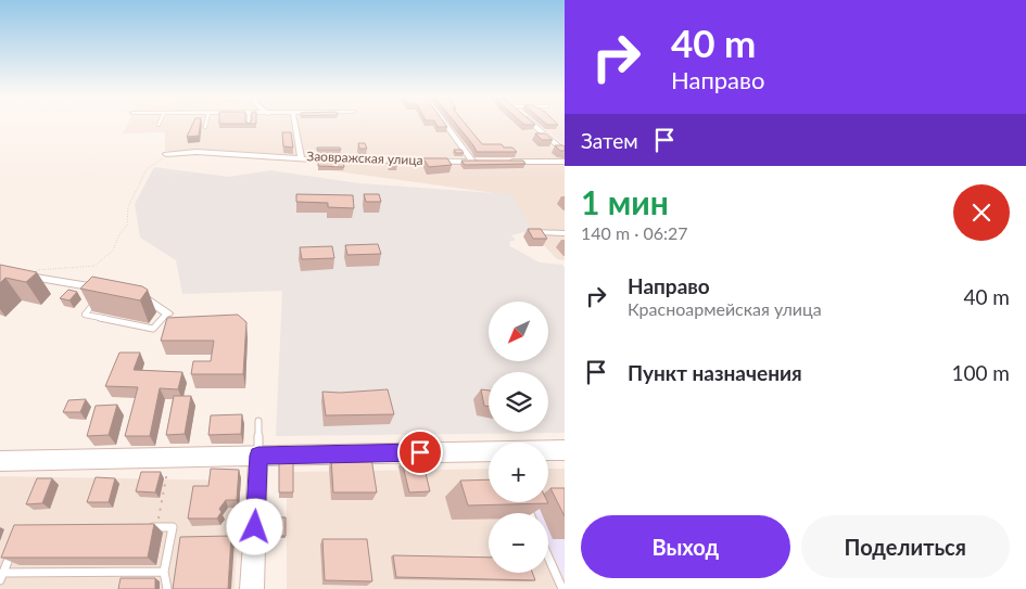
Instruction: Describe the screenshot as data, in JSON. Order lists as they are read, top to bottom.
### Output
{
  "streets": {
    "street": ["Заовражская улица"]
  },
  "north": "bottom left",
  "page": {
    "turn": ["40 m", "Направо"],
    "then": "Затем",
    "heading": ["1 мин", "140 m · 06:27"],
    "list": [
      {
        "name": "Направо",
        "note": "Красноармейская улица",
        "value": "40 m"
      },
      {
        "name": "Пункт назначения",
        "value": "100 m"
      }
    ],
    "map_buttons": ["+", "−"],
    "buttons": ["Выход", "Поделиться"]
  }
}
